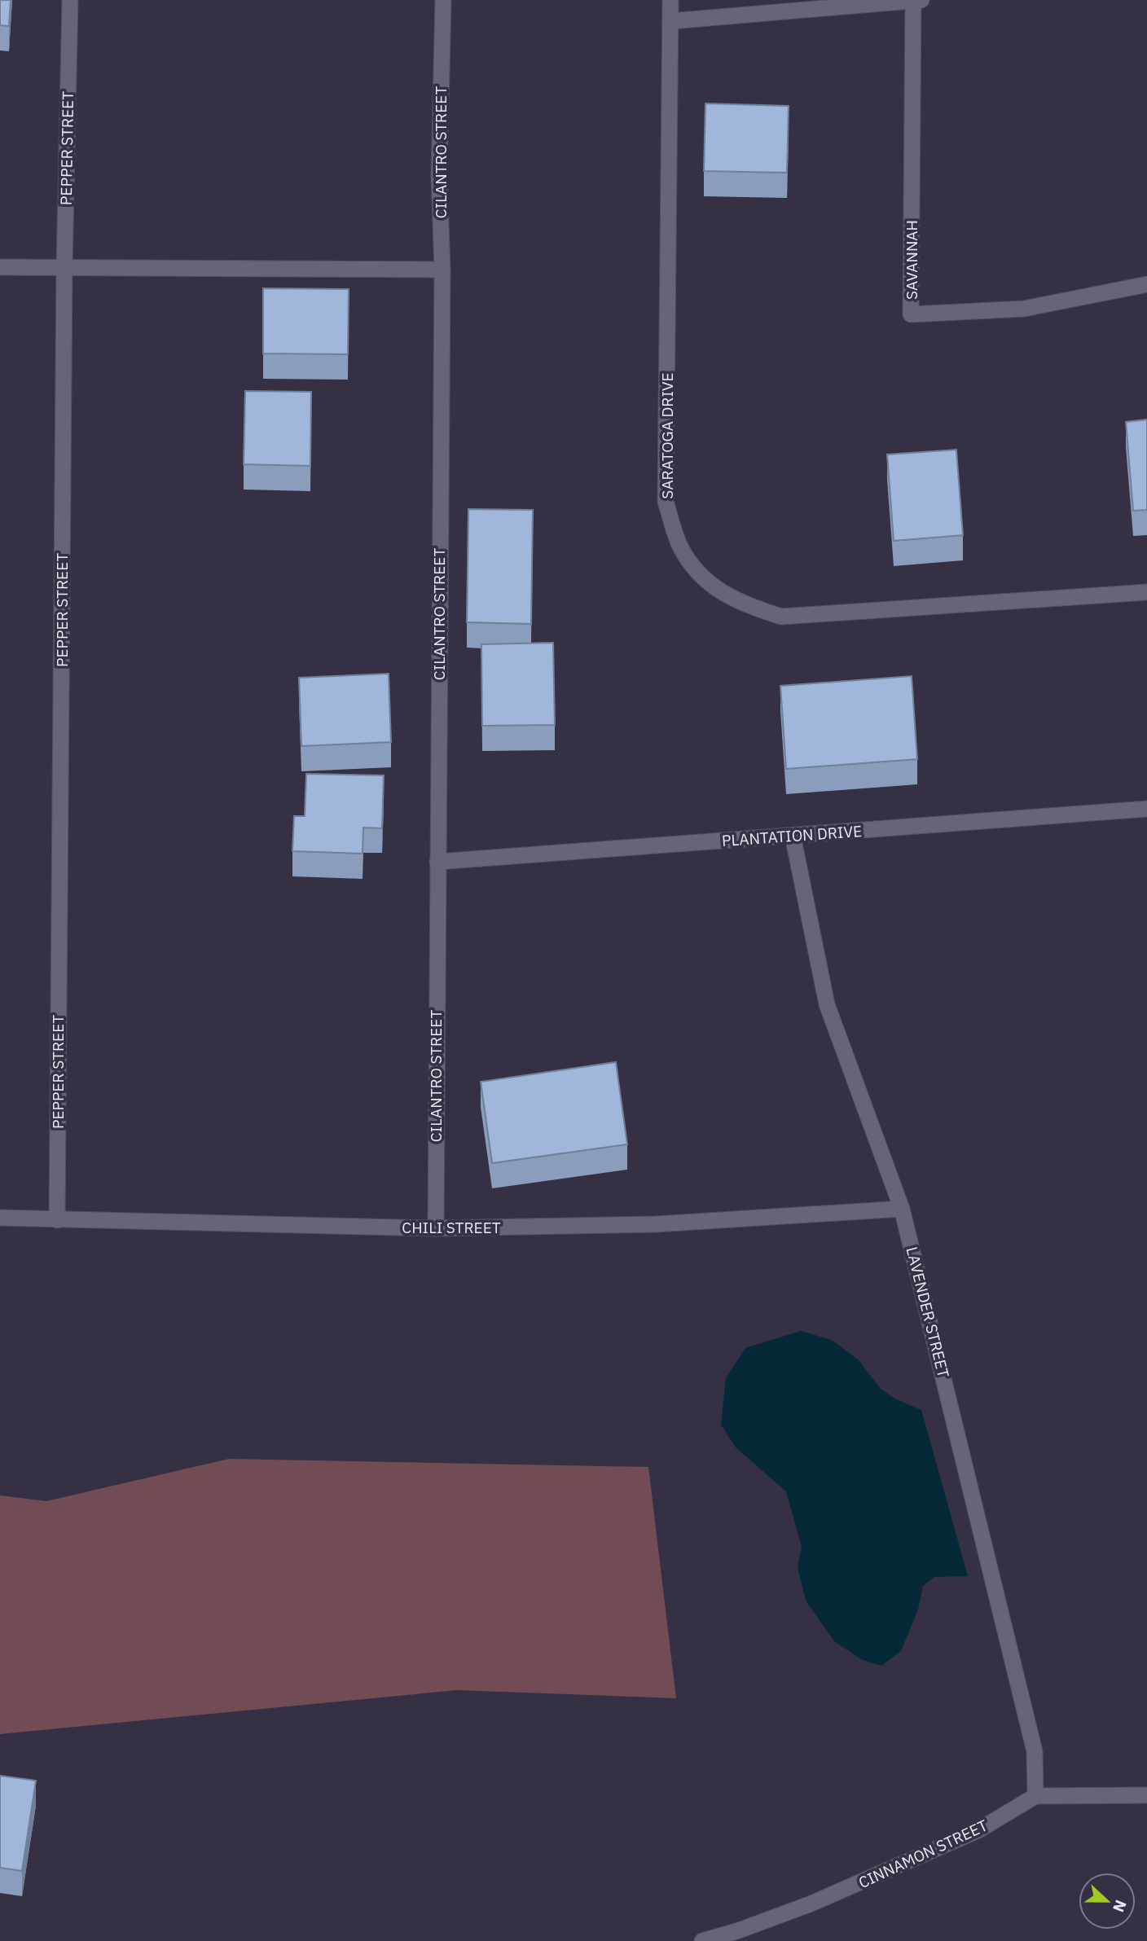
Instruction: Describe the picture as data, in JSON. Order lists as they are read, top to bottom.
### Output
{
  "streets": {
    "street": [
      "PEPPER STREET",
      "CILANTRO STREET",
      "SAVANNAH",
      "SARATOGA DRIVE",
      "PLANTATION DRIVE",
      "CHILI STREET",
      "LAVENDER STREET",
      "CINNAMON STREET"
    ]
  },
  "crossings": [
    ["PEPPER STREET", "CHILI STREET"],
    ["CILANTRO STREET", "PLANTATION DRIVE"],
    ["CILANTRO STREET", "CHILI STREET"],
    ["PLANTATION DRIVE", "LAVENDER STREET"],
    ["CHILI STREET", "LAVENDER STREET"],
    ["LAVENDER STREET", "CINNAMON STREET"]
  ],
  "north": "right"
}
